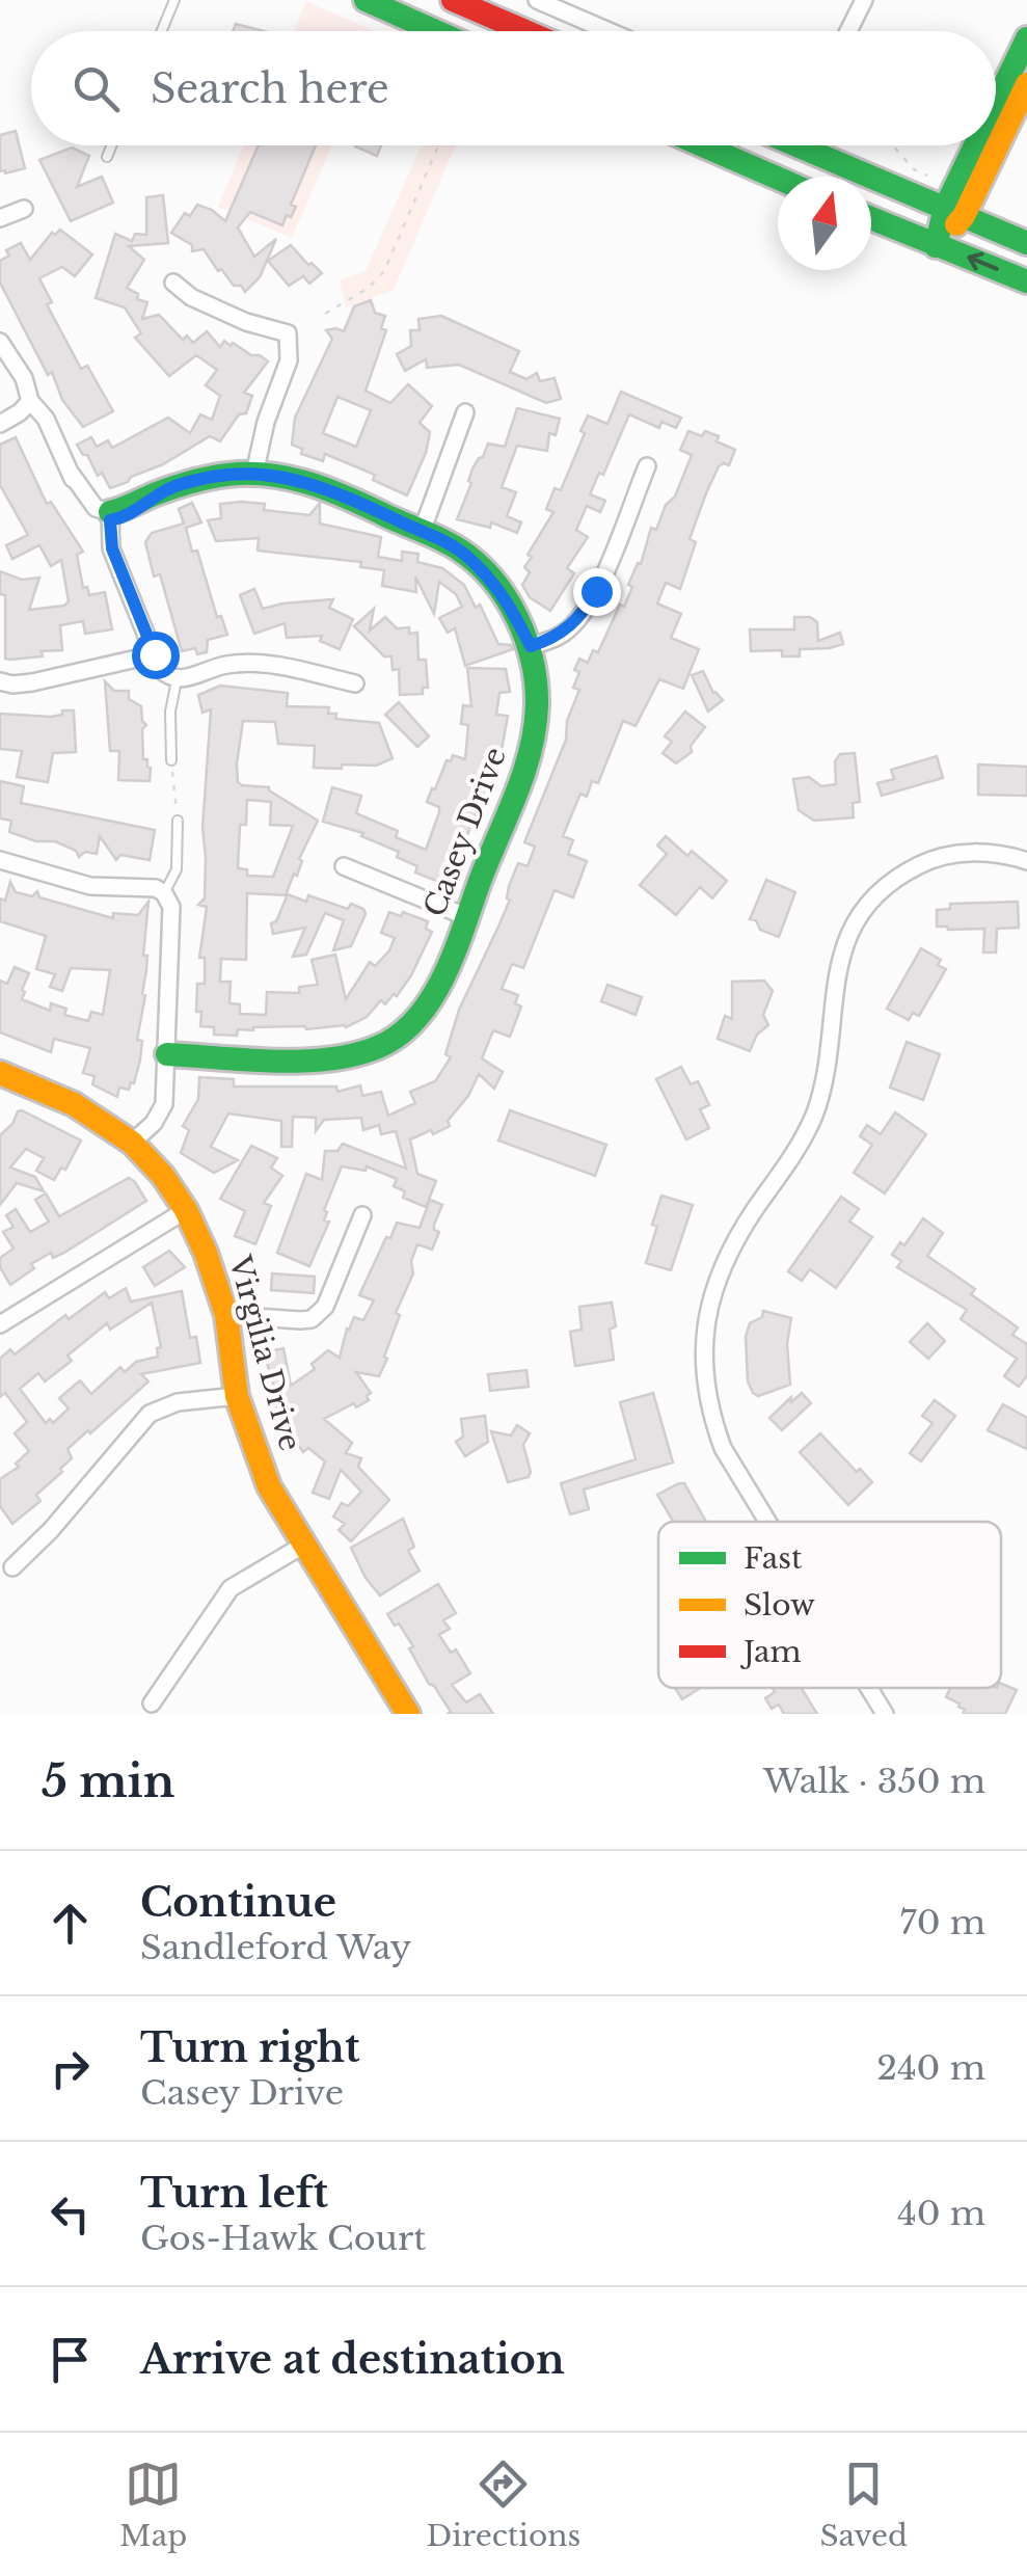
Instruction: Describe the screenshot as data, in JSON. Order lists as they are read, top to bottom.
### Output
{
  "streets": {
    "street": ["Casey Drive", "Virgilia Drive"]
  },
  "legend": ["Fast", "Slow", "Jam"],
  "north": "top",
  "page": {
    "search": "Search here",
    "heading": ["5 min", "Walk · 350 m"],
    "list": [
      ["Continue", "Sandleford Way", "70 m"],
      ["Turn right", "Casey Drive", "240 m"],
      ["Turn left", "Gos-Hawk Court", "40 m"],
      "Arrive at destination"
    ],
    "nav": ["Map", "Directions", "Saved"]
  }
}
